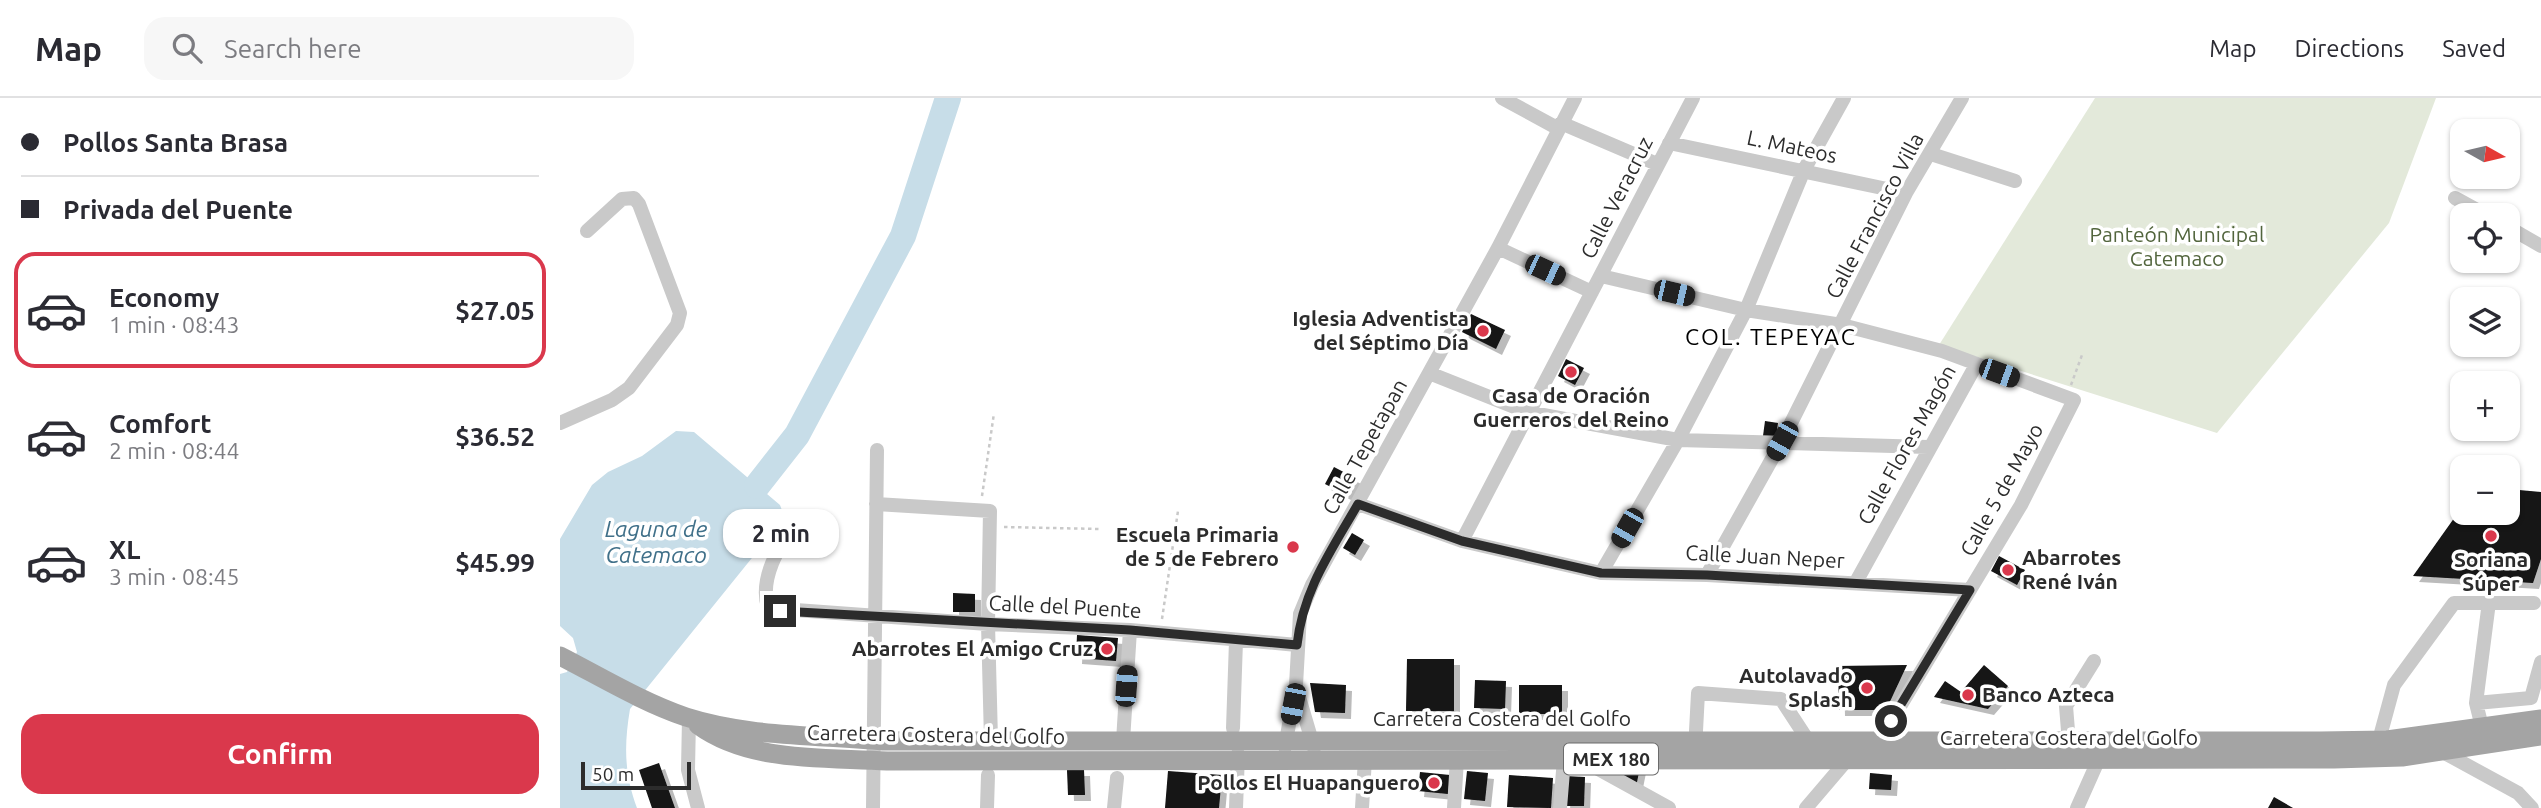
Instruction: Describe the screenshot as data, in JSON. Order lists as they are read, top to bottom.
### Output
{
  "streets": {
    "main road": ["Carretera Costera del Golfo", "MEX 180"],
    "street": [
      "L. Mateos",
      "Calle Veracruz",
      "Calle Francisco Villa",
      "Calle Flores Magón",
      "Calle Tepetapan",
      "Calle 5 de Mayo",
      "Calle Juan Neper",
      "Calle del Puente"
    ]
  },
  "crossings": [
    ["L. Mateos", "Calle Veracruz"],
    ["L. Mateos", "Calle Francisco Villa"],
    ["Calle Veracruz", "Calle Juan Neper"],
    ["Calle Francisco Villa", "Calle Juan Neper"],
    ["Calle Flores Magón", "Calle Juan Neper"],
    ["Calle Tepetapan", "Calle Juan Neper"],
    ["Calle Tepetapan", "Calle del Puente"],
    ["Calle Tepetapan", "Carretera Costera del Golfo"],
    ["Calle 5 de Mayo", "Calle Juan Neper"],
    ["Calle 5 de Mayo", "Carretera Costera del Golfo"]
  ],
  "districts": ["COL. TEPEYAC"],
  "water": ["Laguna de Catemaco"],
  "parks": ["Panteón Municipal Catemaco"],
  "places": [
    "Iglesia Adventista del Séptimo Día",
    "Casa de Oración Guerreros del Reino",
    "Soriana Súper",
    "Escuela Primaria de 5 de Febrero",
    "Abarrotes René Iván",
    "Abarrotes El Amigo Cruz",
    "Autolavado Splash",
    "Banco Azteca",
    "Pollos El Huapanguero"
  ],
  "scale_bar": "50 m",
  "north": "right",
  "page": {
    "header": "Map",
    "search": "Search here",
    "nav": ["Map", "Directions", "Saved"],
    "banner": ["Pollos Santa Brasa", "Privada del Puente"],
    "map_buttons": ["+", "−"],
    "list": [
      {
        "name": "Economy",
        "note": "1 min · 08:43",
        "value": "$27.05"
      },
      {
        "name": "Comfort",
        "note": "2 min · 08:44",
        "value": "$36.52"
      },
      {
        "name": "XL",
        "note": "3 min · 08:45",
        "value": "$45.99"
      }
    ],
    "bubble": "2 min",
    "buttons": "Confirm",
    "scale": "50 m"
  }
}
